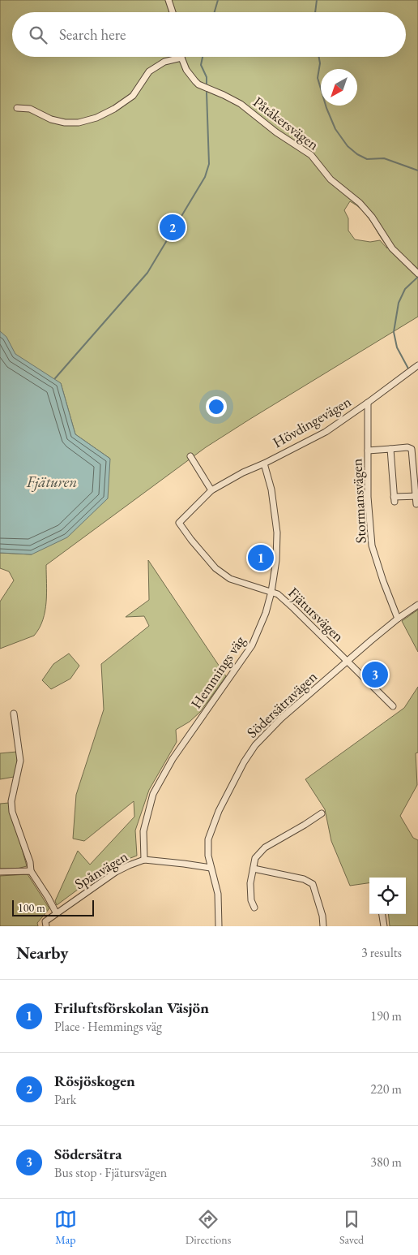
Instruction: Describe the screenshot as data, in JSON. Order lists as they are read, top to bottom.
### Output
{
  "streets": {
    "street": [
      "Påtåkersvägen",
      "Hövdingevägen",
      "Stormansvägen",
      "Fjätursvägen",
      "Hemmings väg",
      "Södersätravägen",
      "Spånvägen"
    ]
  },
  "crossings": [
    ["Hövdingevägen", "Stormansvägen"],
    ["Hövdingevägen", "Fjätursvägen"],
    ["Hövdingevägen", "Hemmings väg"],
    ["Stormansvägen", "Södersätravägen"],
    ["Fjätursvägen", "Hemmings väg"],
    ["Fjätursvägen", "Södersätravägen"],
    ["Hemmings väg", "Spånvägen"],
    ["Södersätravägen", "Spånvägen"]
  ],
  "water": ["Fjäturen"],
  "scale_bar": "100 m",
  "north": "bottom left",
  "page": {
    "search": "Search here",
    "pins": ["2", "1", "3"],
    "scale": "100 m",
    "heading": ["Nearby", "3 results"],
    "list": [
      {
        "mark": "1",
        "name": "Friluftsförskolan Väsjön",
        "note": "Place · Hemmings väg",
        "value": "190 m"
      },
      {
        "mark": "2",
        "name": "Rösjöskogen",
        "note": "Park",
        "value": "220 m"
      },
      {
        "mark": "3",
        "name": "Södersätra",
        "note": "Bus stop · Fjätursvägen",
        "value": "380 m"
      }
    ],
    "nav": ["Map", "Directions", "Saved"]
  }
}
